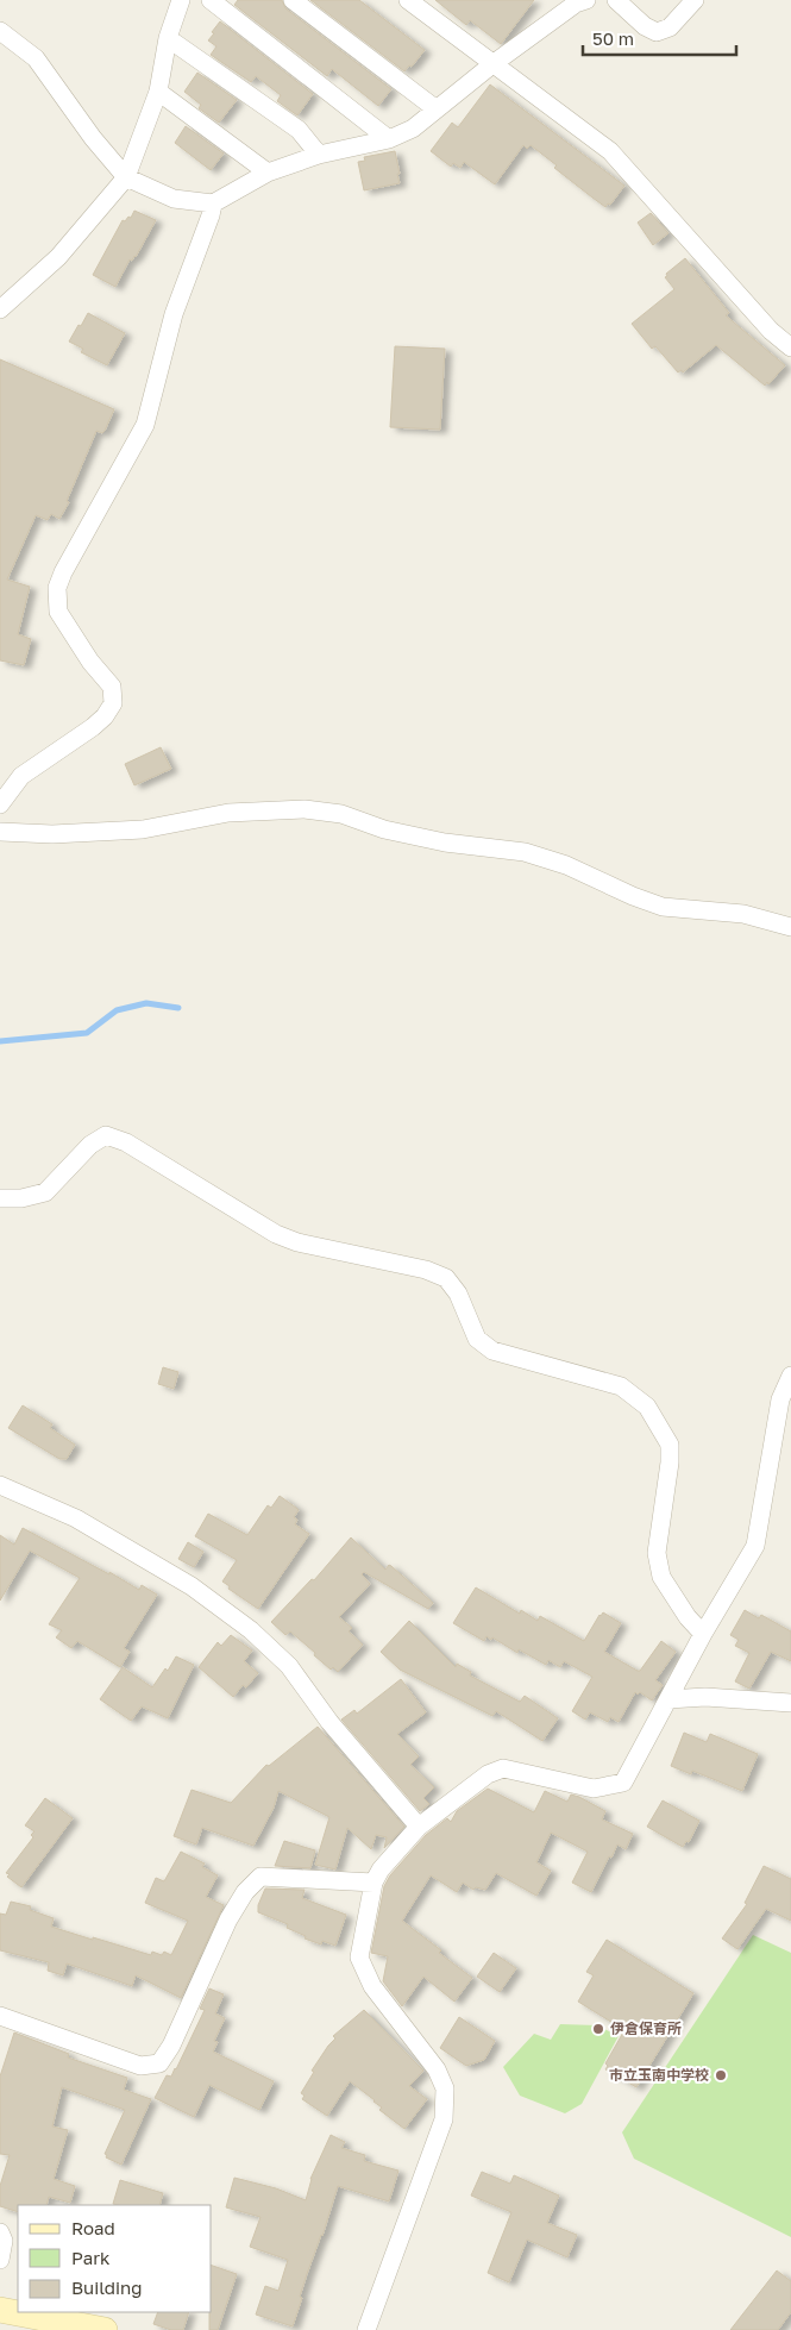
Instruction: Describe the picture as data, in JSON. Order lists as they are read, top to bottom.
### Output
{
  "places": ["伊倉保育所", "市立玉南中学校"],
  "legend": ["Road", "Park", "Building"],
  "scale_bar": "50 m"
}
